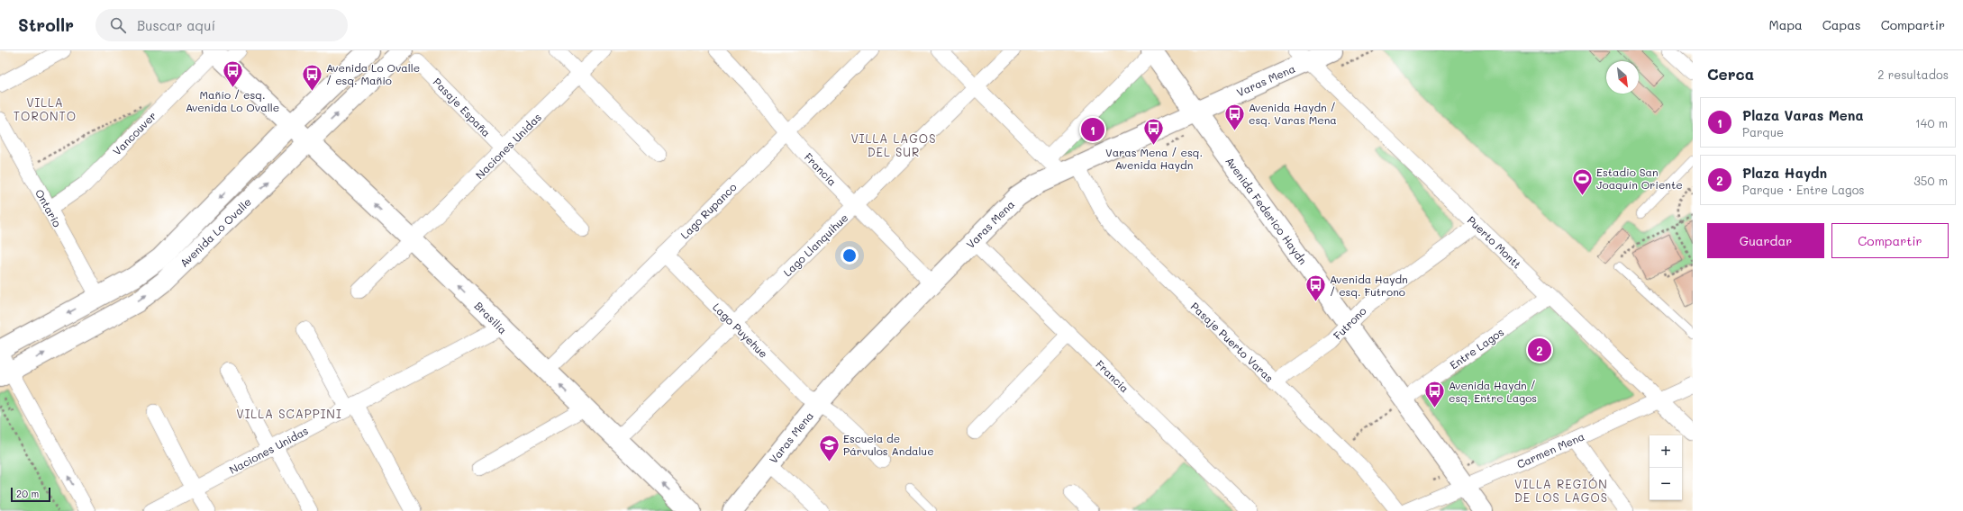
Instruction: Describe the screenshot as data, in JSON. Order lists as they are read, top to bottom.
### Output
{
  "streets": {
    "street": [
      "Varas Mena",
      "Pasaje España",
      "Vancouver",
      "Naciones Unidas",
      "Francia",
      "Ontario",
      "Lago Rupanco",
      "Avenida Federico Haydn",
      "Avenida Lo Ovalle",
      "Puerto Montt",
      "Lago Llanquihue",
      "Brasilia",
      "Futrono",
      "Lago Puyehue",
      "Pasaje Puerto Varas",
      "Entre Lagos",
      "Carmen Mena"
    ]
  },
  "crossings": [
    ["Varas Mena", "Francia"],
    ["Varas Mena", "Avenida Federico Haydn"],
    ["Varas Mena", "Puerto Montt"],
    ["Varas Mena", "Lago Puyehue"],
    ["Varas Mena", "Pasaje Puerto Varas"],
    ["Pasaje España", "Naciones Unidas"],
    ["Vancouver", "Ontario"],
    ["Vancouver", "Brasilia"],
    ["Naciones Unidas", "Brasilia"],
    ["Francia", "Lago Rupanco"],
    ["Francia", "Lago Llanquihue"],
    ["Ontario", "Avenida Lo Ovalle"],
    ["Lago Rupanco", "Brasilia"],
    ["Lago Rupanco", "Lago Puyehue"],
    ["Avenida Federico Haydn", "Futrono"],
    ["Avenida Federico Haydn", "Entre Lagos"],
    ["Avenida Federico Haydn", "Carmen Mena"],
    ["Avenida Lo Ovalle", "Brasilia"],
    ["Puerto Montt", "Futrono"],
    ["Puerto Montt", "Entre Lagos"],
    ["Puerto Montt", "Carmen Mena"],
    ["Lago Llanquihue", "Brasilia"],
    ["Lago Llanquihue", "Lago Puyehue"],
    ["Lago Llanquihue", "Pasaje Puerto Varas"],
    ["Futrono", "Pasaje Puerto Varas"]
  ],
  "districts": [
    "VILLA TORONTO",
    "VILLA LAGOS DEL SUR",
    "VILLA SCAPPINI",
    "VILLA REGIÓN DE LOS LAGOS"
  ],
  "places": {
    "bus stop": [
      "Mañío / esq. Avenida Lo Ovalle",
      "Avenida Lo Ovalle / esq. Mañio",
      "Avenida Haydn / esq. Varas Mena",
      "Varas Mena / esq. Avenida Haydn",
      "Avenida Haydn / esq. Futrono",
      "Avenida Haydn / esq. Entre Lagos"
    ],
    "sports": ["Estadio San Joaquín Oriente"],
    "school or university": ["Escuela de Párvulos Andalue"]
  },
  "scale_bar": "20 m",
  "north": "bottom right",
  "page": {
    "header": "Strollr",
    "search": "Buscar aquí",
    "nav": ["Mapa", "Capas", "Compartir"],
    "heading": ["Cerca", "2 resultados"],
    "list": [
      {
        "mark": "1",
        "name": "Plaza Varas Mena",
        "note": "Parque",
        "value": "140 m"
      },
      {
        "mark": "2",
        "name": "Plaza Haydn",
        "note": "Parque · Entre Lagos",
        "value": "350 m"
      }
    ],
    "pins": ["1", "2"],
    "buttons": ["Guardar", "Compartir"],
    "map_buttons": ["+", "−"],
    "scale": "20 m"
  }
}
